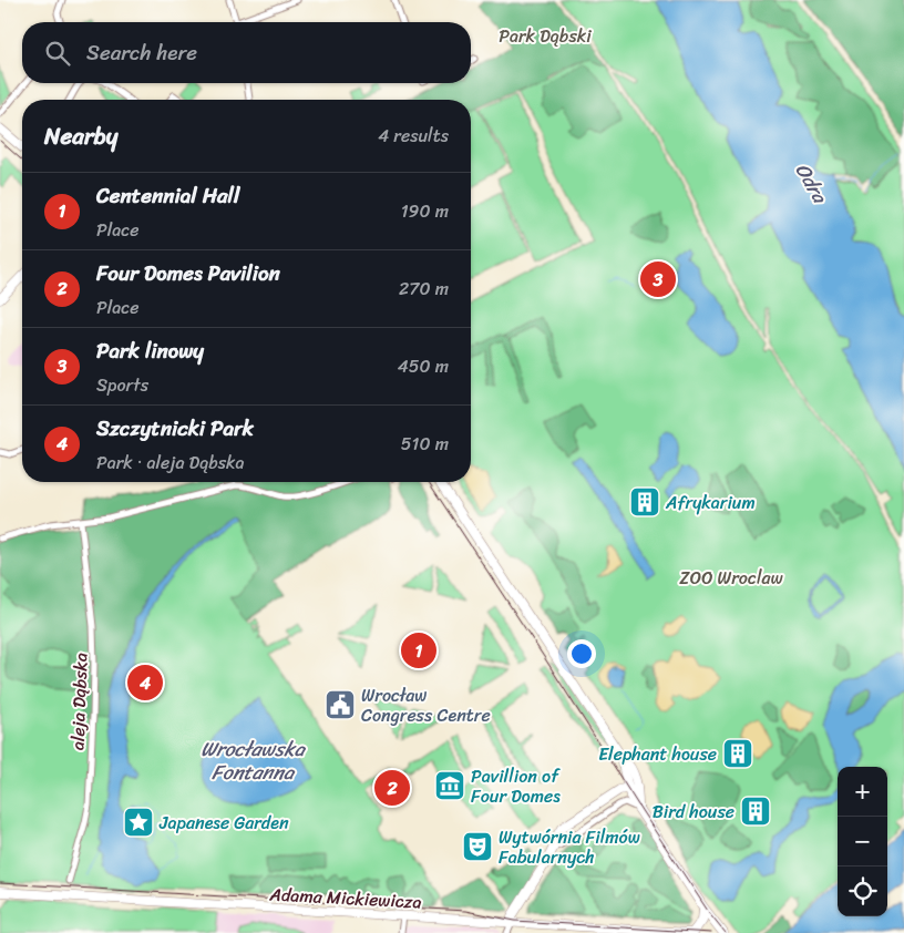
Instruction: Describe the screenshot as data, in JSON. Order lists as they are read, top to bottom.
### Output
{
  "streets": {
    "main road": ["Adama Mickiewicza"],
    "street": ["aleja Dąbska"]
  },
  "water": ["Odra", "Wrocławska Fontanna"],
  "parks": ["Park Dąbski", "ZOO Wroclaw"],
  "places": {
    "building": ["Afrykarium", "Elephant house", "Bird house"],
    "public building": ["Wrocław Congress Centre"],
    "museum": ["Pavillion of Four Domes"],
    "place": ["Japanese Garden"],
    "theatre": ["Wytwórnia Filmów Fabularnych"]
  },
  "page": {
    "search": "Search here",
    "heading": ["Nearby", "4 results"],
    "list": [
      {
        "mark": "1",
        "name": "Centennial Hall",
        "note": "Place",
        "value": "190 m"
      },
      {
        "mark": "2",
        "name": "Four Domes Pavilion",
        "note": "Place",
        "value": "270 m"
      },
      {
        "mark": "3",
        "name": "Park linowy",
        "note": "Sports",
        "value": "450 m"
      },
      {
        "mark": "4",
        "name": "Szczytnicki Park",
        "note": "Park · aleja Dąbska",
        "value": "510 m"
      }
    ],
    "pins": [
      "3",
      "1",
      "4",
      "2"
    ],
    "map_buttons": ["+", "−"]
  }
}
